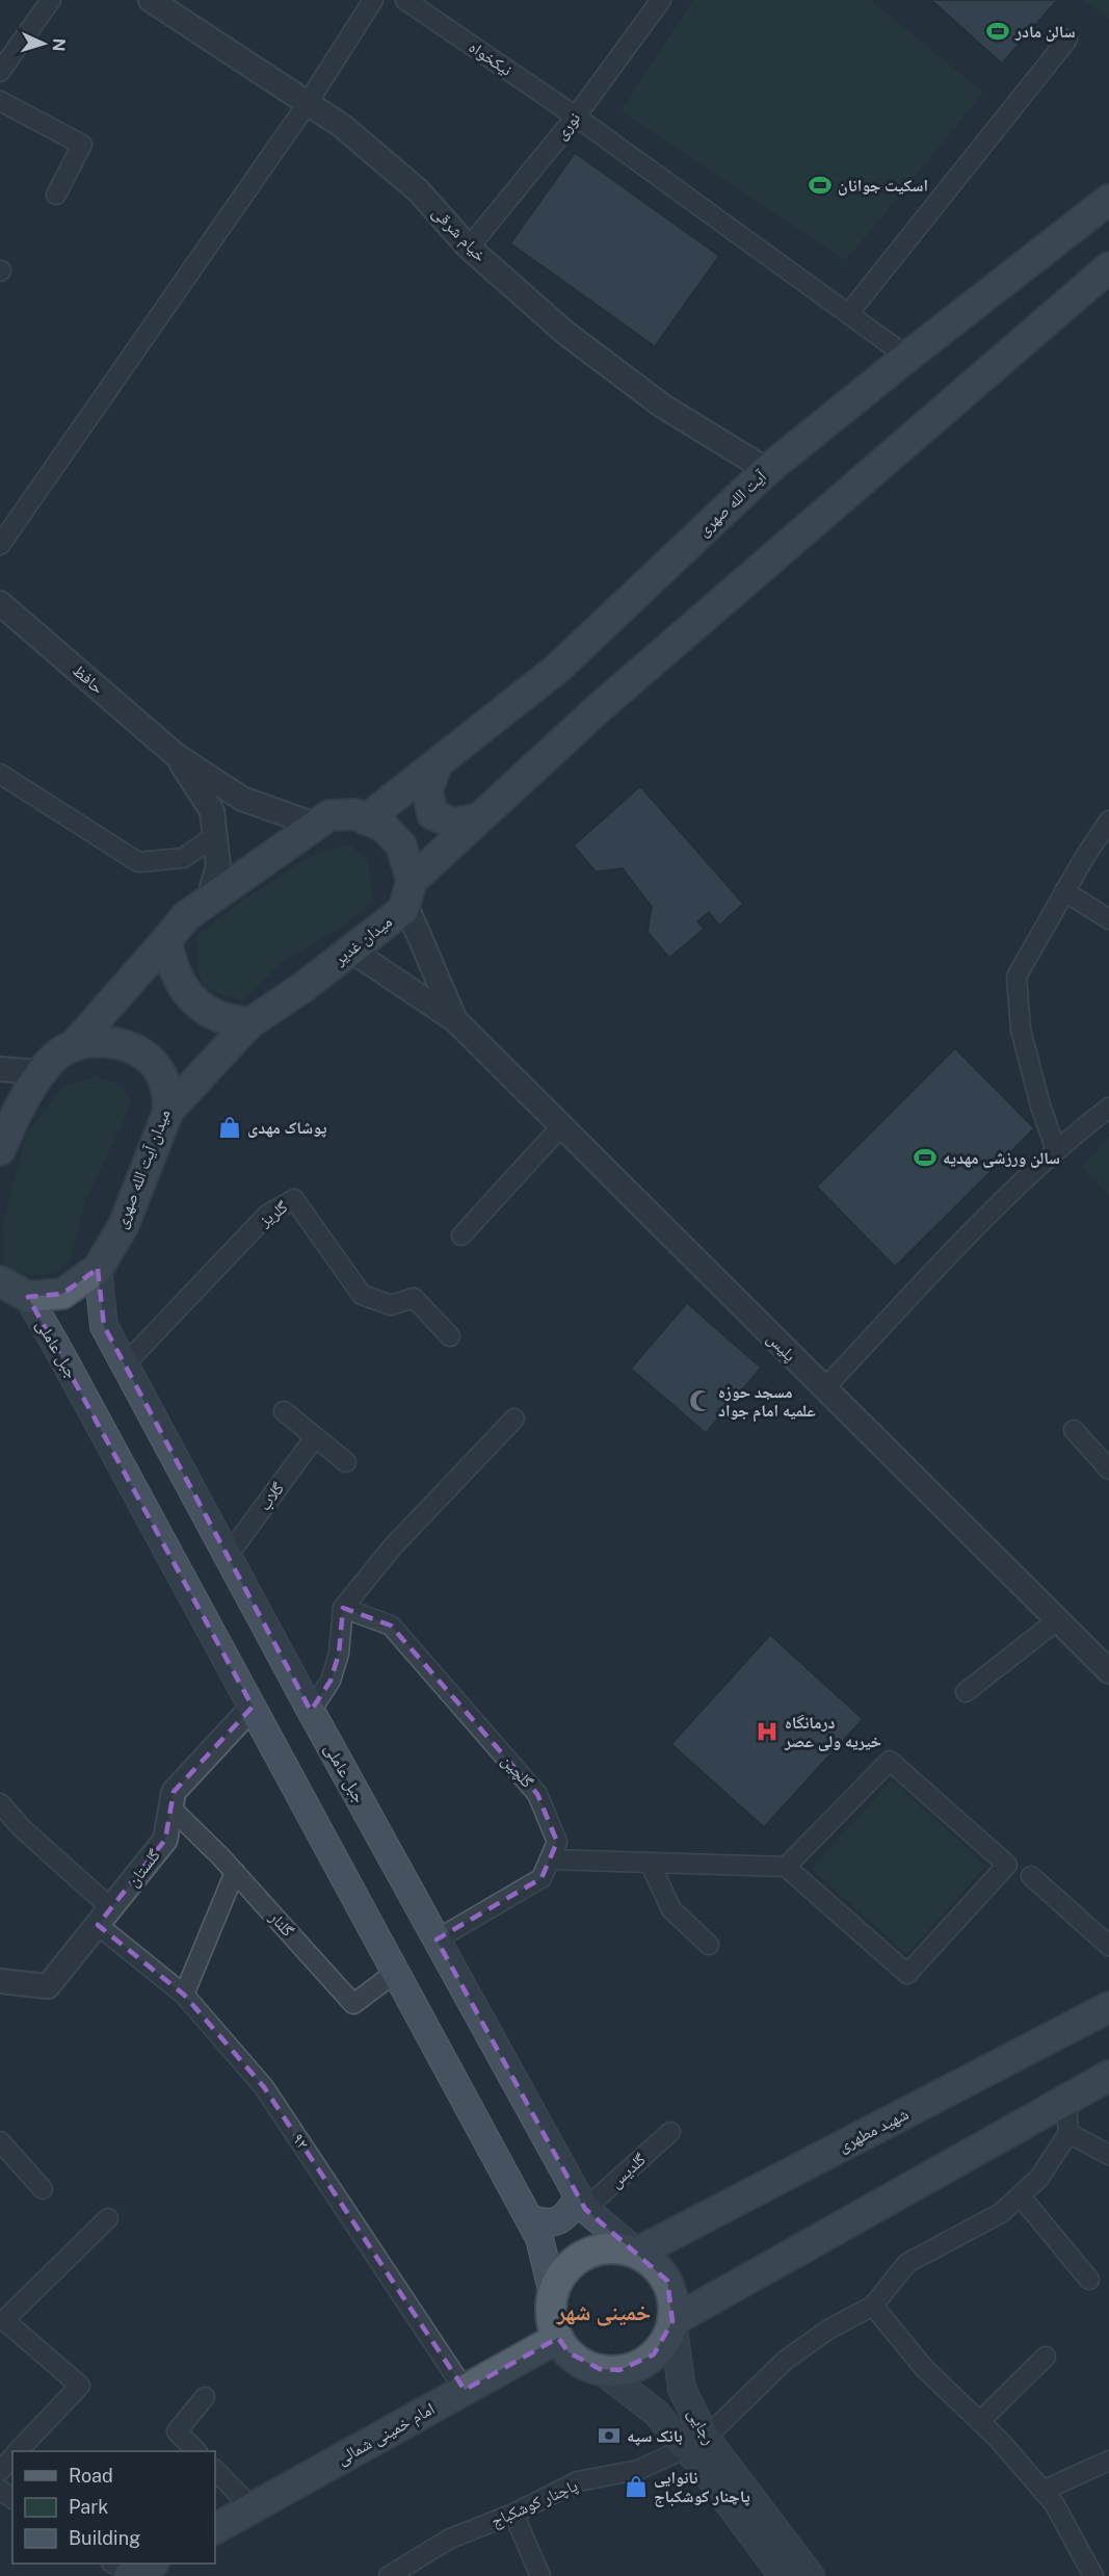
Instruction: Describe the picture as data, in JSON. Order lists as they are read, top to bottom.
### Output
{
  "streets": {
    "main road": [
      "آیت الله صهری",
      "میدان غدیر",
      "میدان آیت الله صهری",
      "جبل عاملی",
      "شهید مطهری",
      "رجایی",
      "امام خمینی شمالی"
    ],
    "street": [
      "نیکخواه",
      "نوری",
      "خیام شرقی",
      "حافظ",
      "گلریز",
      "پلیس",
      "گلاب",
      "گلچین",
      "گلستان",
      "گلنار",
      "۹۲",
      "گلدیس",
      "پاچنار کوشکباج"
    ]
  },
  "crossings": [
    ["نیکخواه", "نوری"],
    ["نیکخواه", "آیت الله صهری"],
    ["نوری", "خیام شرقی"],
    ["خیام شرقی", "آیت الله صهری"],
    ["میدان غدیر", "میدان آیت الله صهری"],
    ["میدان آیت الله صهری", "جبل عاملی"],
    ["گلریز", "جبل عاملی"],
    ["جبل عاملی", "گلاب"],
    ["جبل عاملی", "گلستان"],
    ["جبل عاملی", "گلنار"],
    ["جبل عاملی", "شهید مطهری"],
    ["جبل عاملی", "گلدیس"],
    ["جبل عاملی", "رجایی"],
    ["جبل عاملی", "امام خمینی شمالی"],
    ["گلستان", "گلنار"],
    ["گلستان", "۹۲"],
    ["شهید مطهری", "رجایی"],
    ["شهید مطهری", "امام خمینی شمالی"],
    ["۹۲", "امام خمینی شمالی"],
    ["رجایی", "امام خمینی شمالی"],
    ["رجایی", "پاچنار کوشکباج"]
  ],
  "districts": ["خمینی شهر"],
  "places": {
    "sports": ["سالن مادر", "اسکیت جوانان", "سالن ورزشی مهدیه"],
    "shop": ["پوشاک مهدی", "نانوایی پاچنار کوشکباج"],
    "mosque": ["مسجد حوزه علمیه امام جواد"],
    "hospital": ["درمانگاه خیریه ولی عصر"],
    "bank": ["بانک سپه"]
  },
  "legend": ["Road", "Park", "Building"],
  "north": "right"
}
